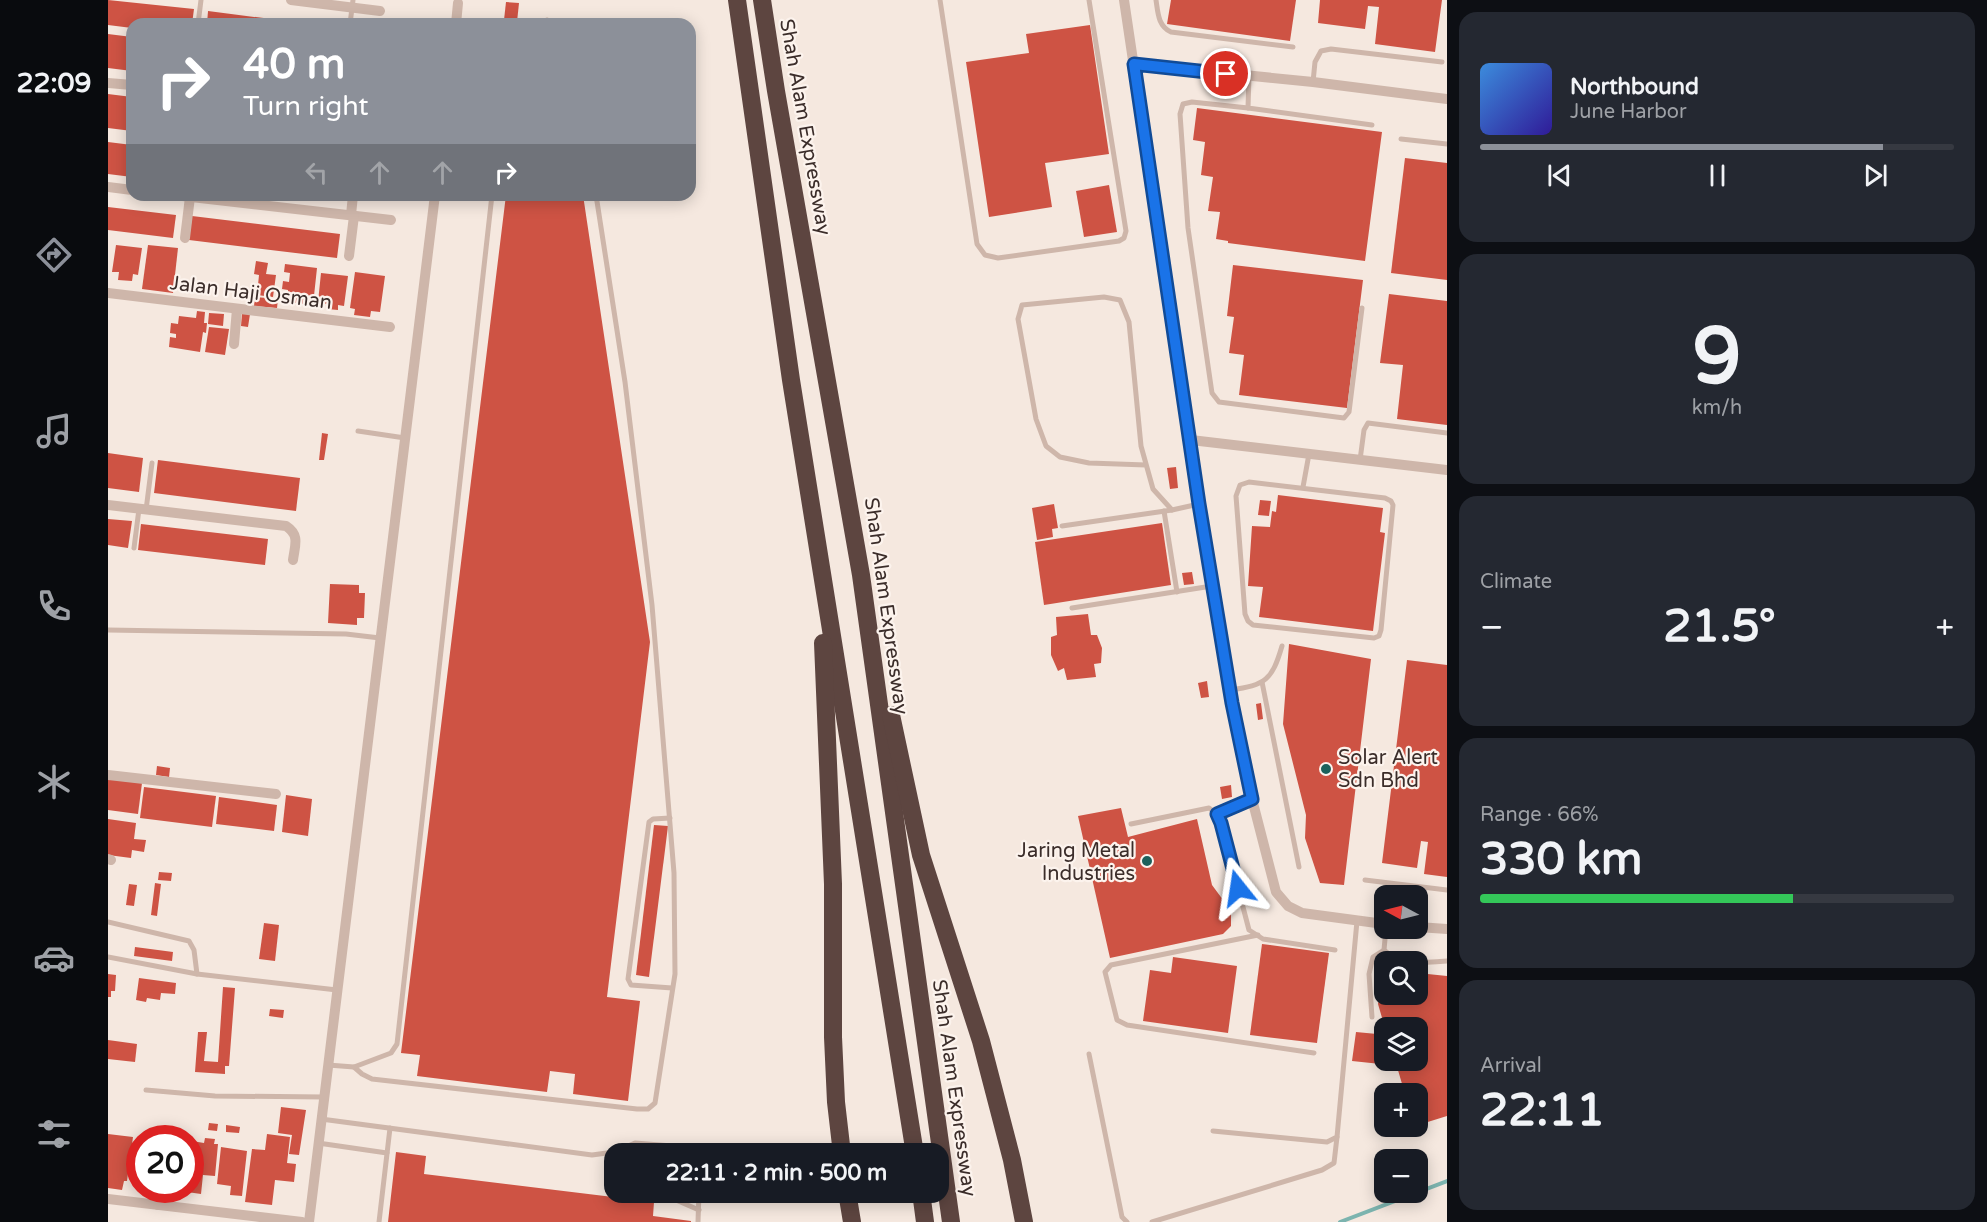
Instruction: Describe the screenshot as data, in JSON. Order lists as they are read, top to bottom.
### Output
{
  "streets": {
    "highway": ["Shah Alam Expressway"],
    "street": ["Jalan Haji Osman"]
  },
  "places": ["Solar Alert Sdn Bhd", "Jaring Metal Industries"],
  "north": "left",
  "page": {
    "tabs": "22:09",
    "turn": ["40 m", "Turn right"],
    "song": ["Northbound", "June Harbor"],
    "tile": [
      ["9", "km/h"],
      "Climate",
      ["Range · 66%", "330 km"],
      ["Arrival", "22:11"]
    ],
    "heat": ["−", "21.5°", "+"],
    "map_buttons": ["+", "−"],
    "limit": "20",
    "trip": "22:11 · 2 min · 500 m"
  }
}
